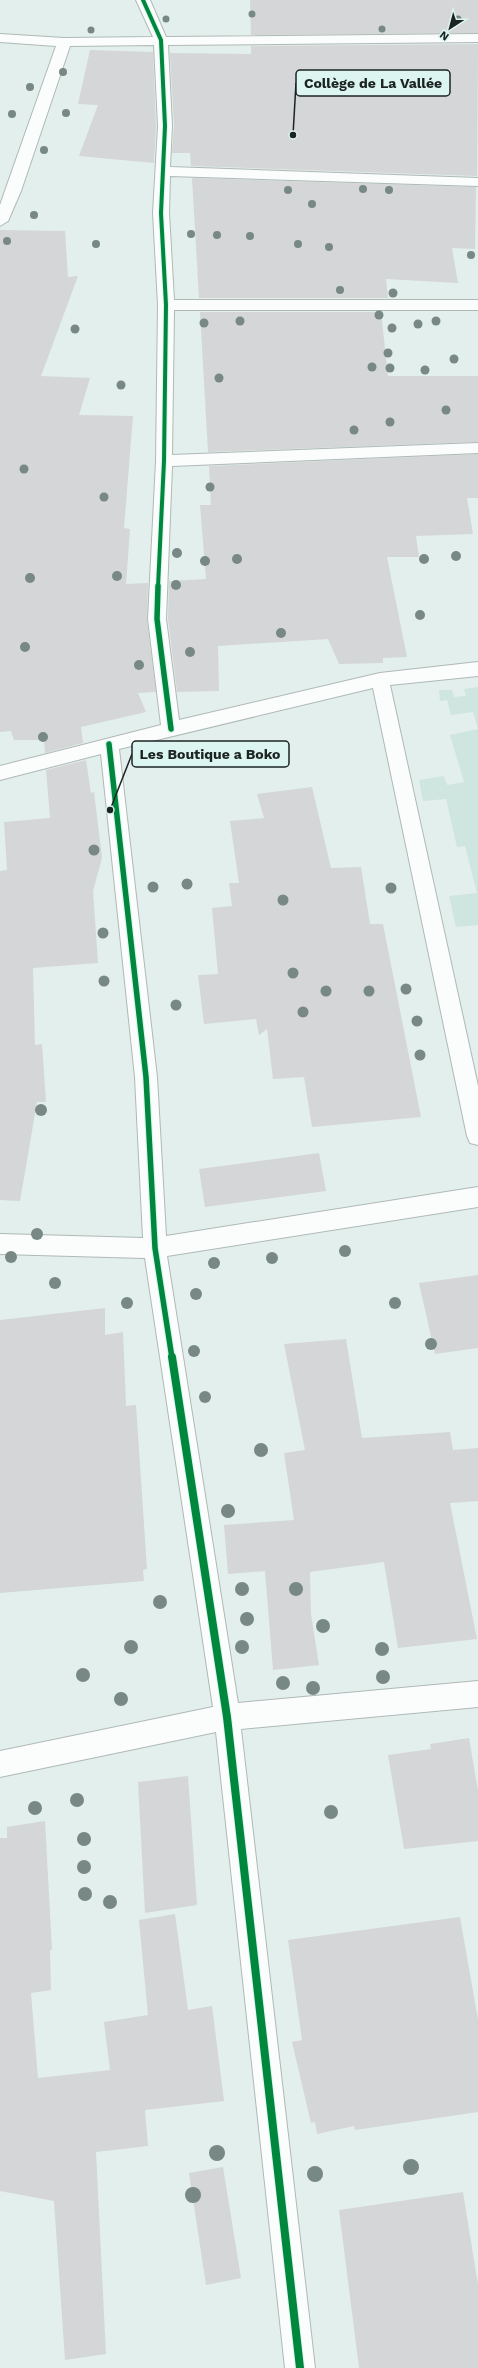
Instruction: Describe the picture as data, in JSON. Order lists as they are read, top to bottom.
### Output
{
  "places": ["Collège de La Vallée", "Les Boutique a Boko"],
  "north": "bottom left"
}
